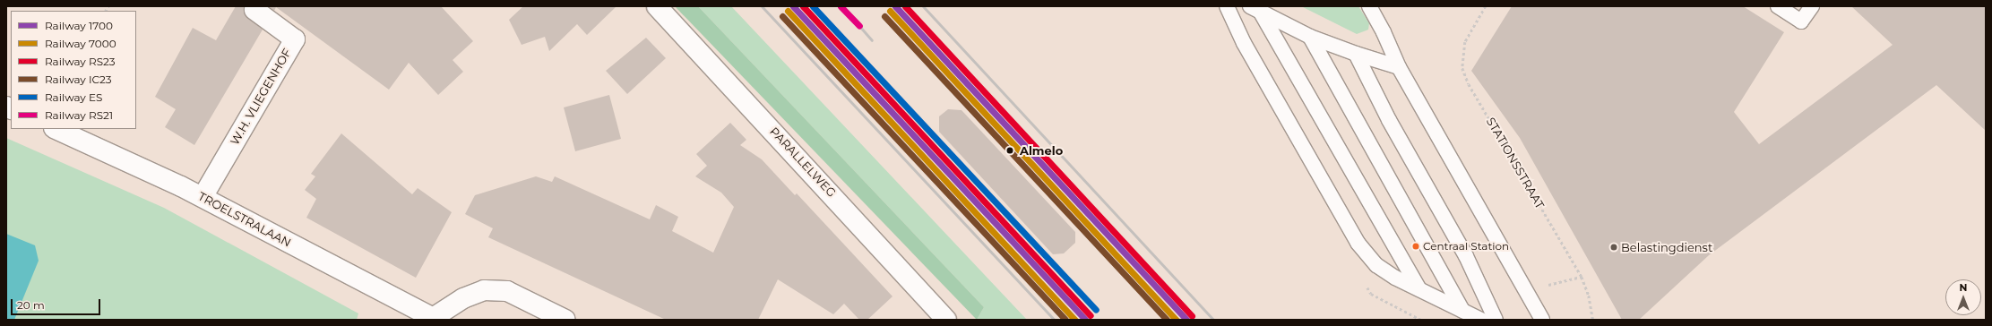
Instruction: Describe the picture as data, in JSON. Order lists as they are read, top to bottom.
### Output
{
  "streets": {
    "street": ["W.H. VLIEGENHOF", "PARALLELWEG", "TROELSTRALAAN"],
    "path": ["STATIONSSTRAAT"]
  },
  "crossings": [
    ["W.H. VLIEGENHOF", "TROELSTRALAAN"]
  ],
  "places": ["Almelo", "Centraal Station", "Belastingdienst"],
  "lines": [
    "rail line 1700",
    "rail line RS23",
    "rail line ES",
    "rail line RS21",
    "rail line 7000",
    "rail line IC23"
  ],
  "legend": [
    "Railway 1700",
    "Railway 7000",
    "Railway RS23",
    "Railway IC23",
    "Railway ES",
    "Railway RS21"
  ],
  "scale_bar": "20 m",
  "north": "top"
}
